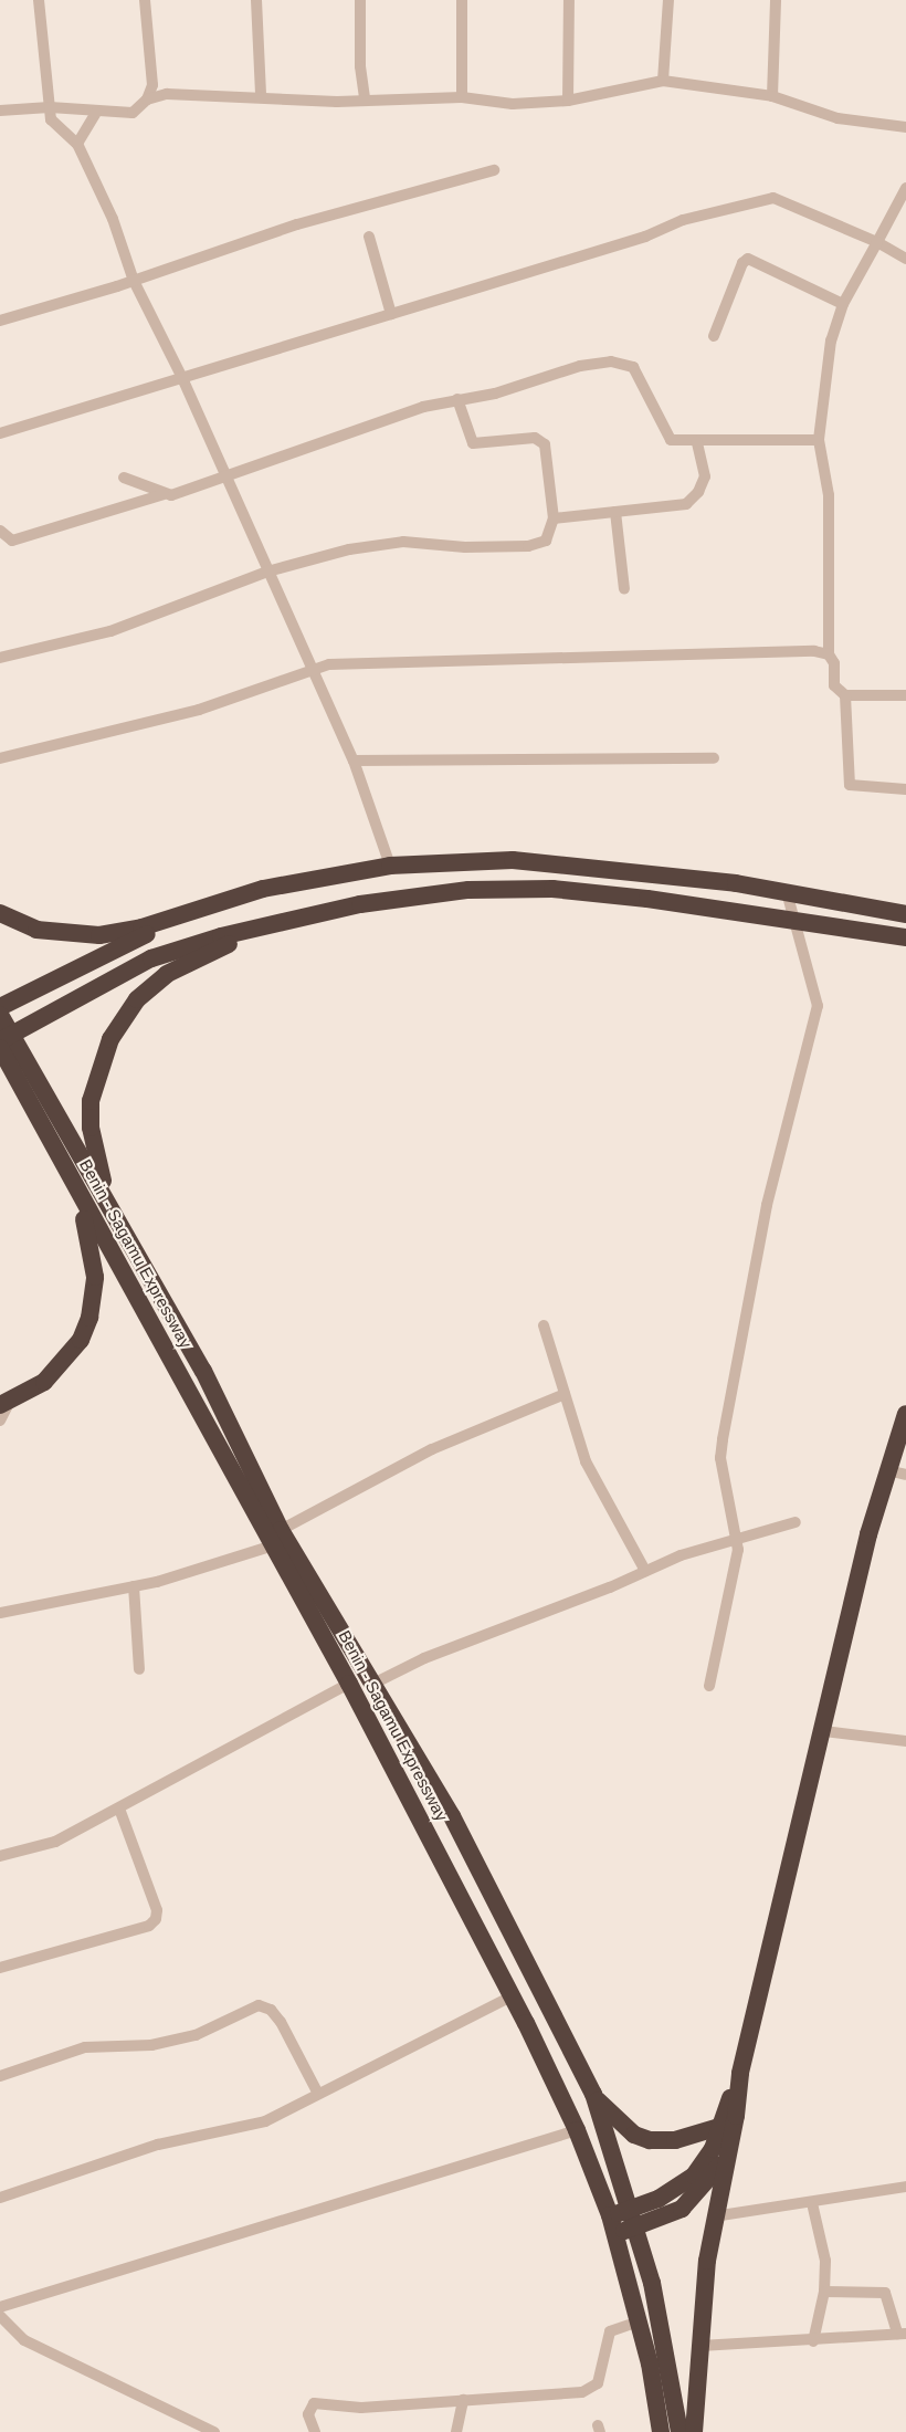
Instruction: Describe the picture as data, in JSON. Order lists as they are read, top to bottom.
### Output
{
  "streets": {
    "highway": ["Benin - Sagamu Expressway"]
  }
}
